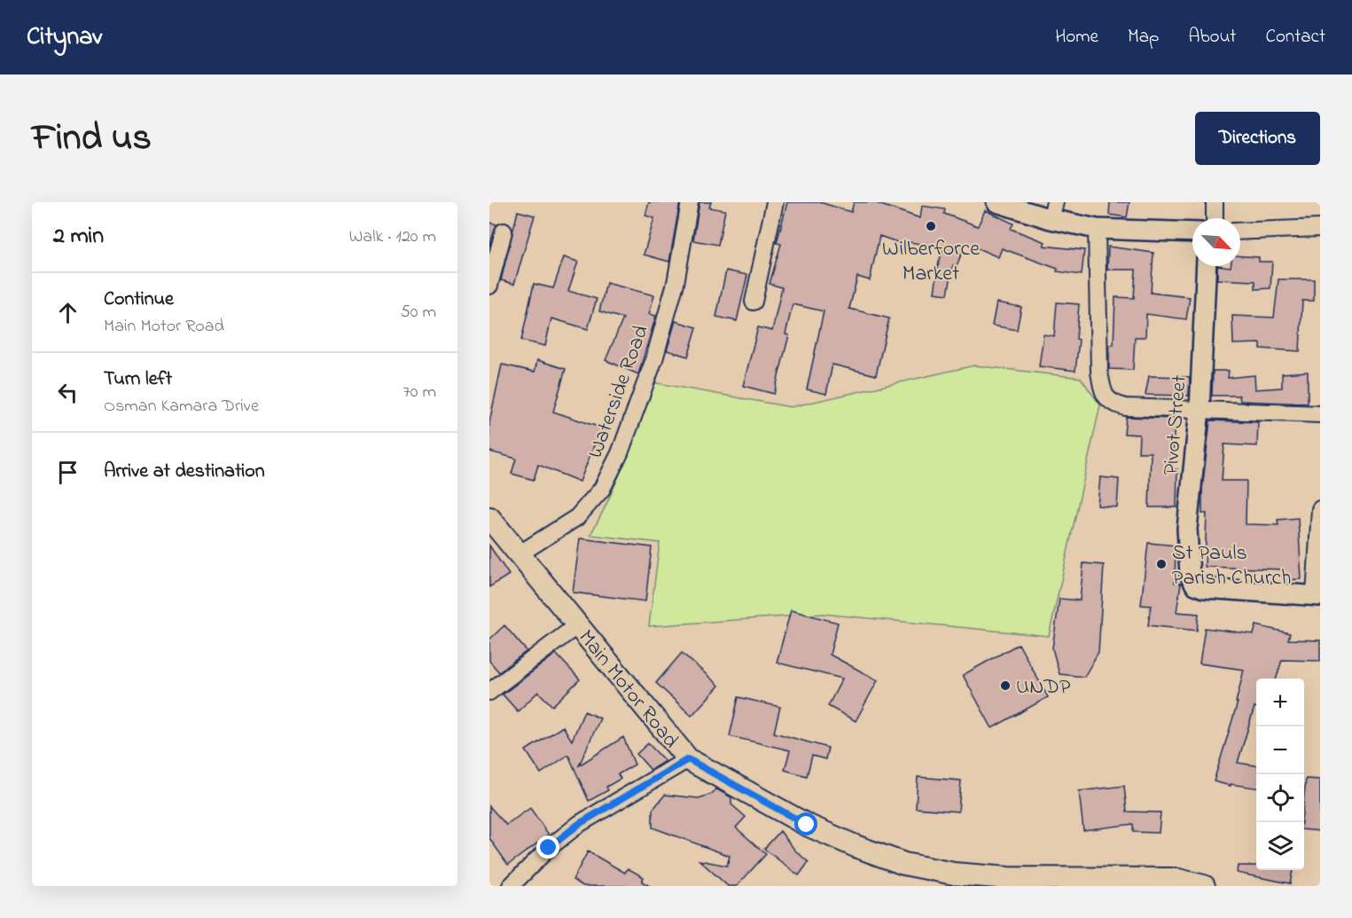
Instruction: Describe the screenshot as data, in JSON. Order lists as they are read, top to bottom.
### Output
{
  "streets": {
    "main road": ["Main Motor Road"],
    "street": ["Waterside Road", "Pivot Street"]
  },
  "crossings": [
    ["Waterside Road", "Main Motor Road"]
  ],
  "places": ["Wilberforce Market", "St Pauls Parish Church", "UNDP"],
  "north": "bottom right",
  "page": {
    "header": "Citynav",
    "nav": [
      "Home",
      "Map",
      "About",
      "Contact"
    ],
    "title": "Find us",
    "buttons": "Directions",
    "heading": ["2 min", "Walk · 120 m"],
    "list": [
      ["Continue", "Main Motor Road", "50 m"],
      ["Turn left", "Osman Kamara Drive", "70 m"],
      "Arrive at destination"
    ],
    "map_buttons": ["+", "−"]
  }
}
